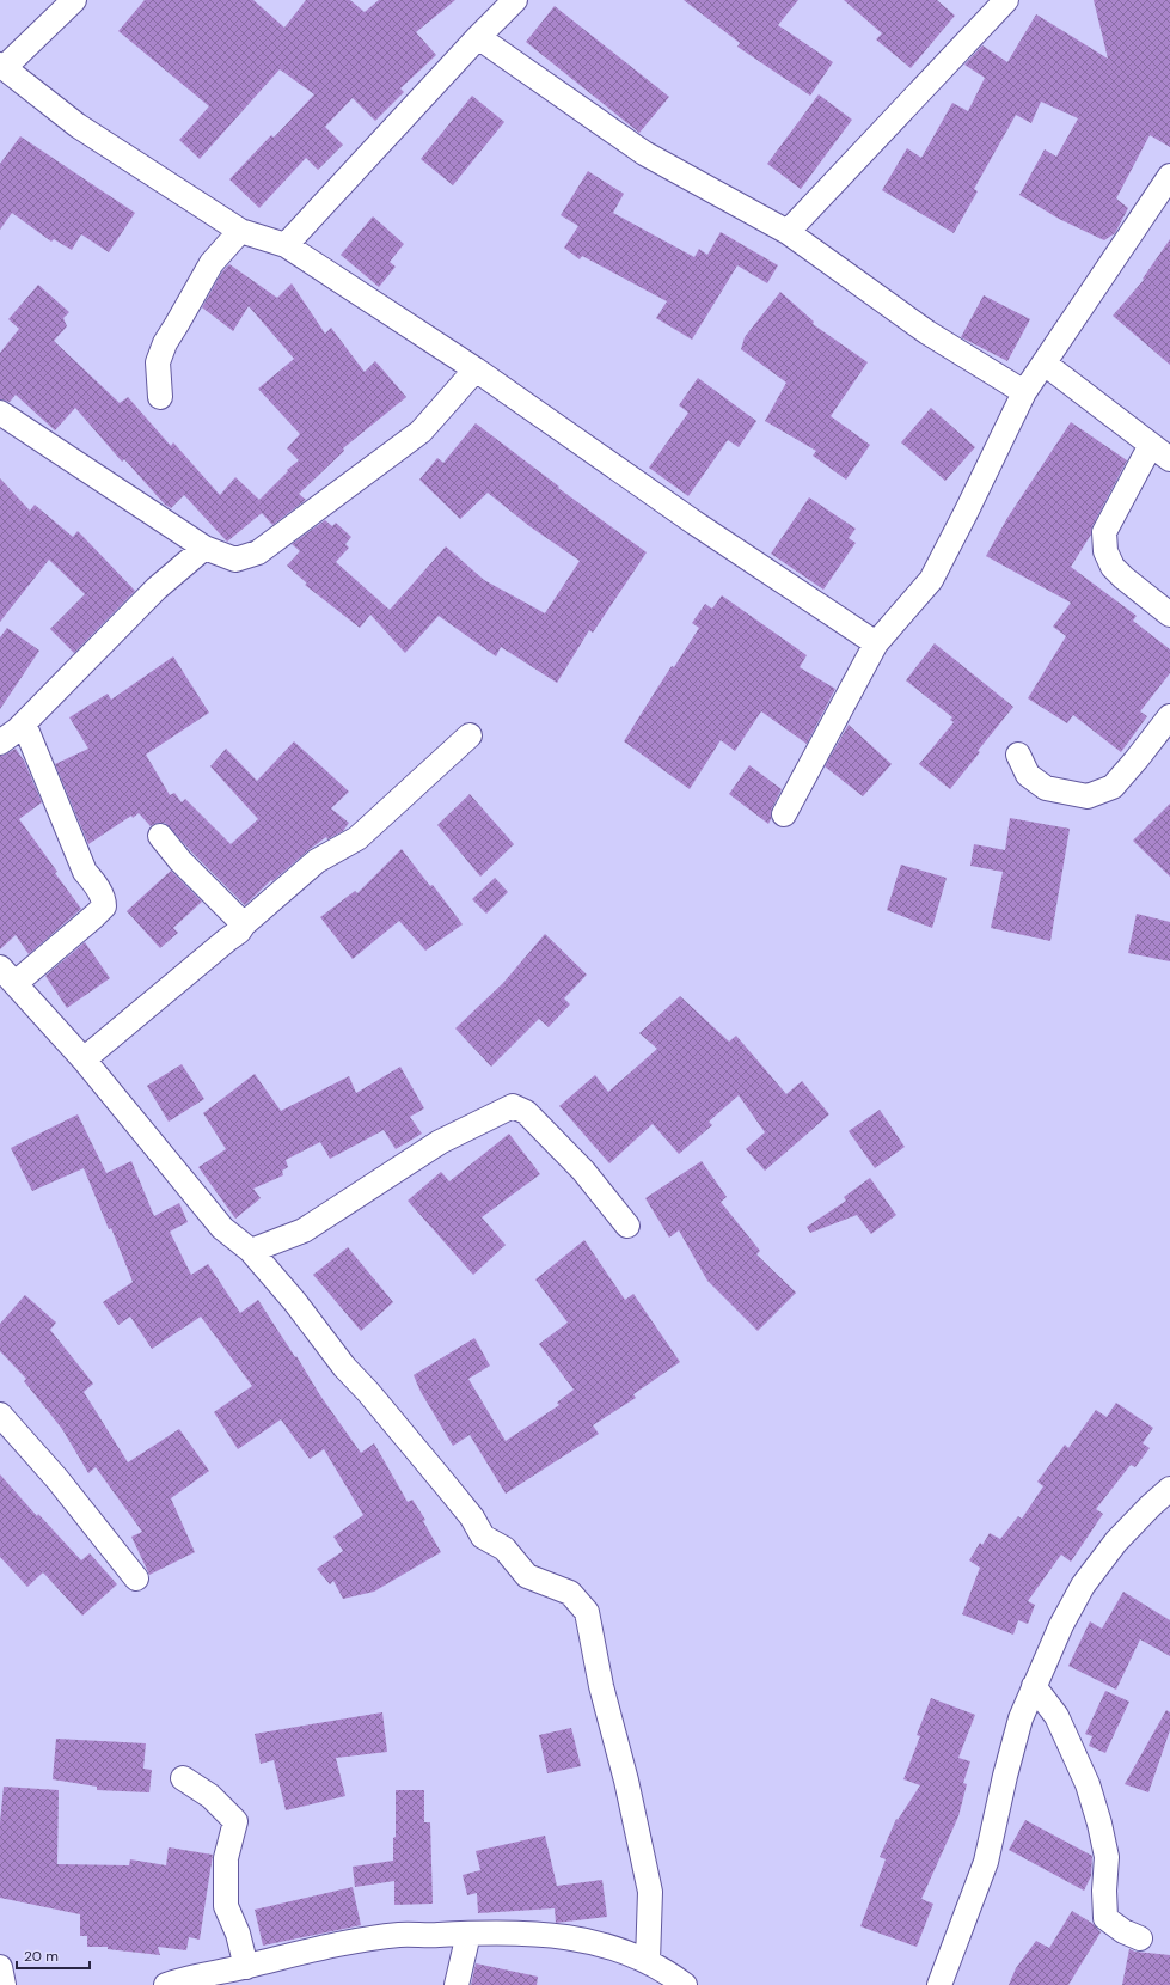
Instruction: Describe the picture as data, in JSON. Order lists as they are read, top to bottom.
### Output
{
  "scale_bar": "20 m"
}
